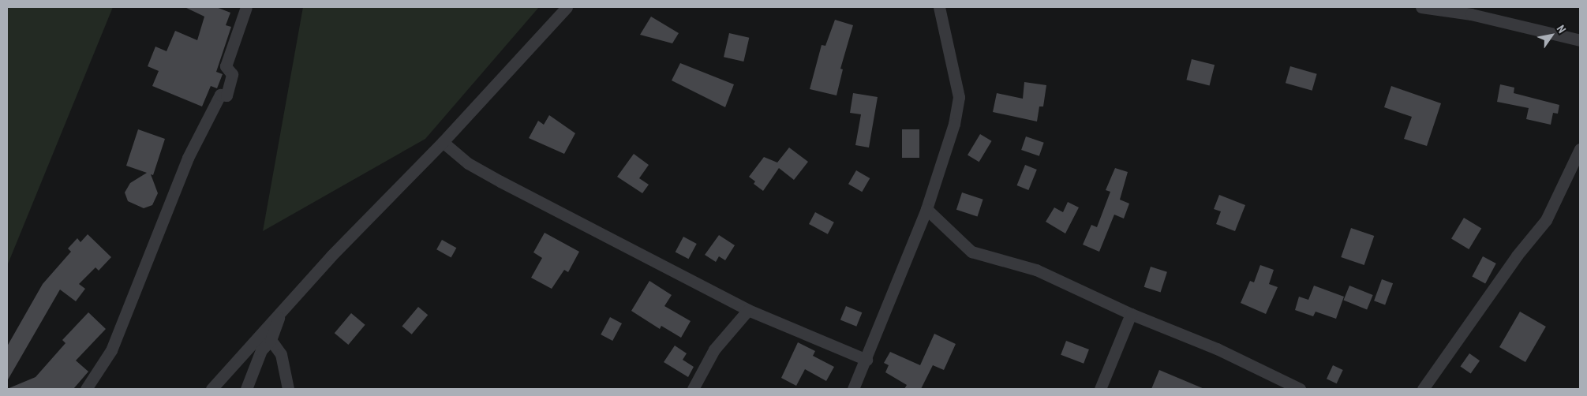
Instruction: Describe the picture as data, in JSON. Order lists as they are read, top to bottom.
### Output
{
  "north": "top right"
}
